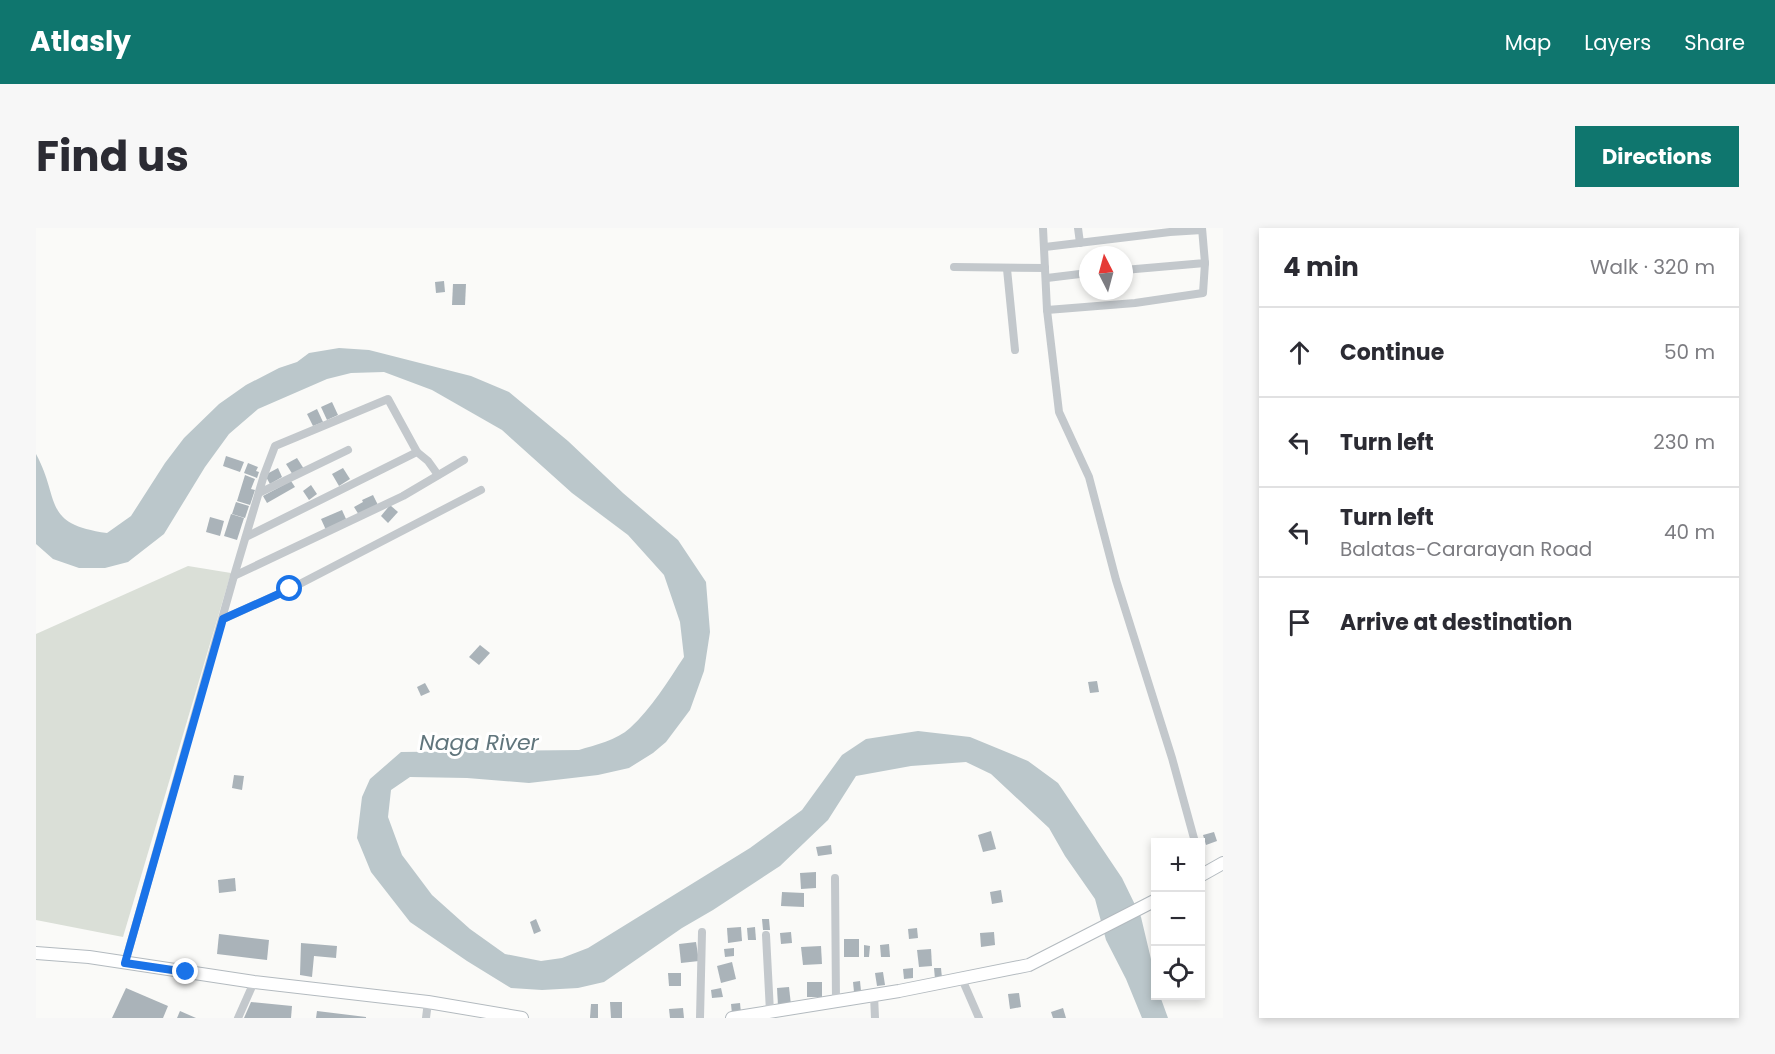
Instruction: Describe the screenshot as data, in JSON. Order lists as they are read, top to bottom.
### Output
{
  "water": ["Naga River"],
  "north": "top",
  "page": {
    "header": "Atlasly",
    "nav": ["Map", "Layers", "Share"],
    "title": "Find us",
    "buttons": "Directions",
    "heading": ["4 min", "Walk · 320 m"],
    "list": [
      ["Continue", "50 m"],
      ["Turn left", "230 m"],
      ["Turn left", "Balatas-Cararayan Road", "40 m"],
      "Arrive at destination"
    ],
    "map_buttons": ["+", "−"]
  }
}
